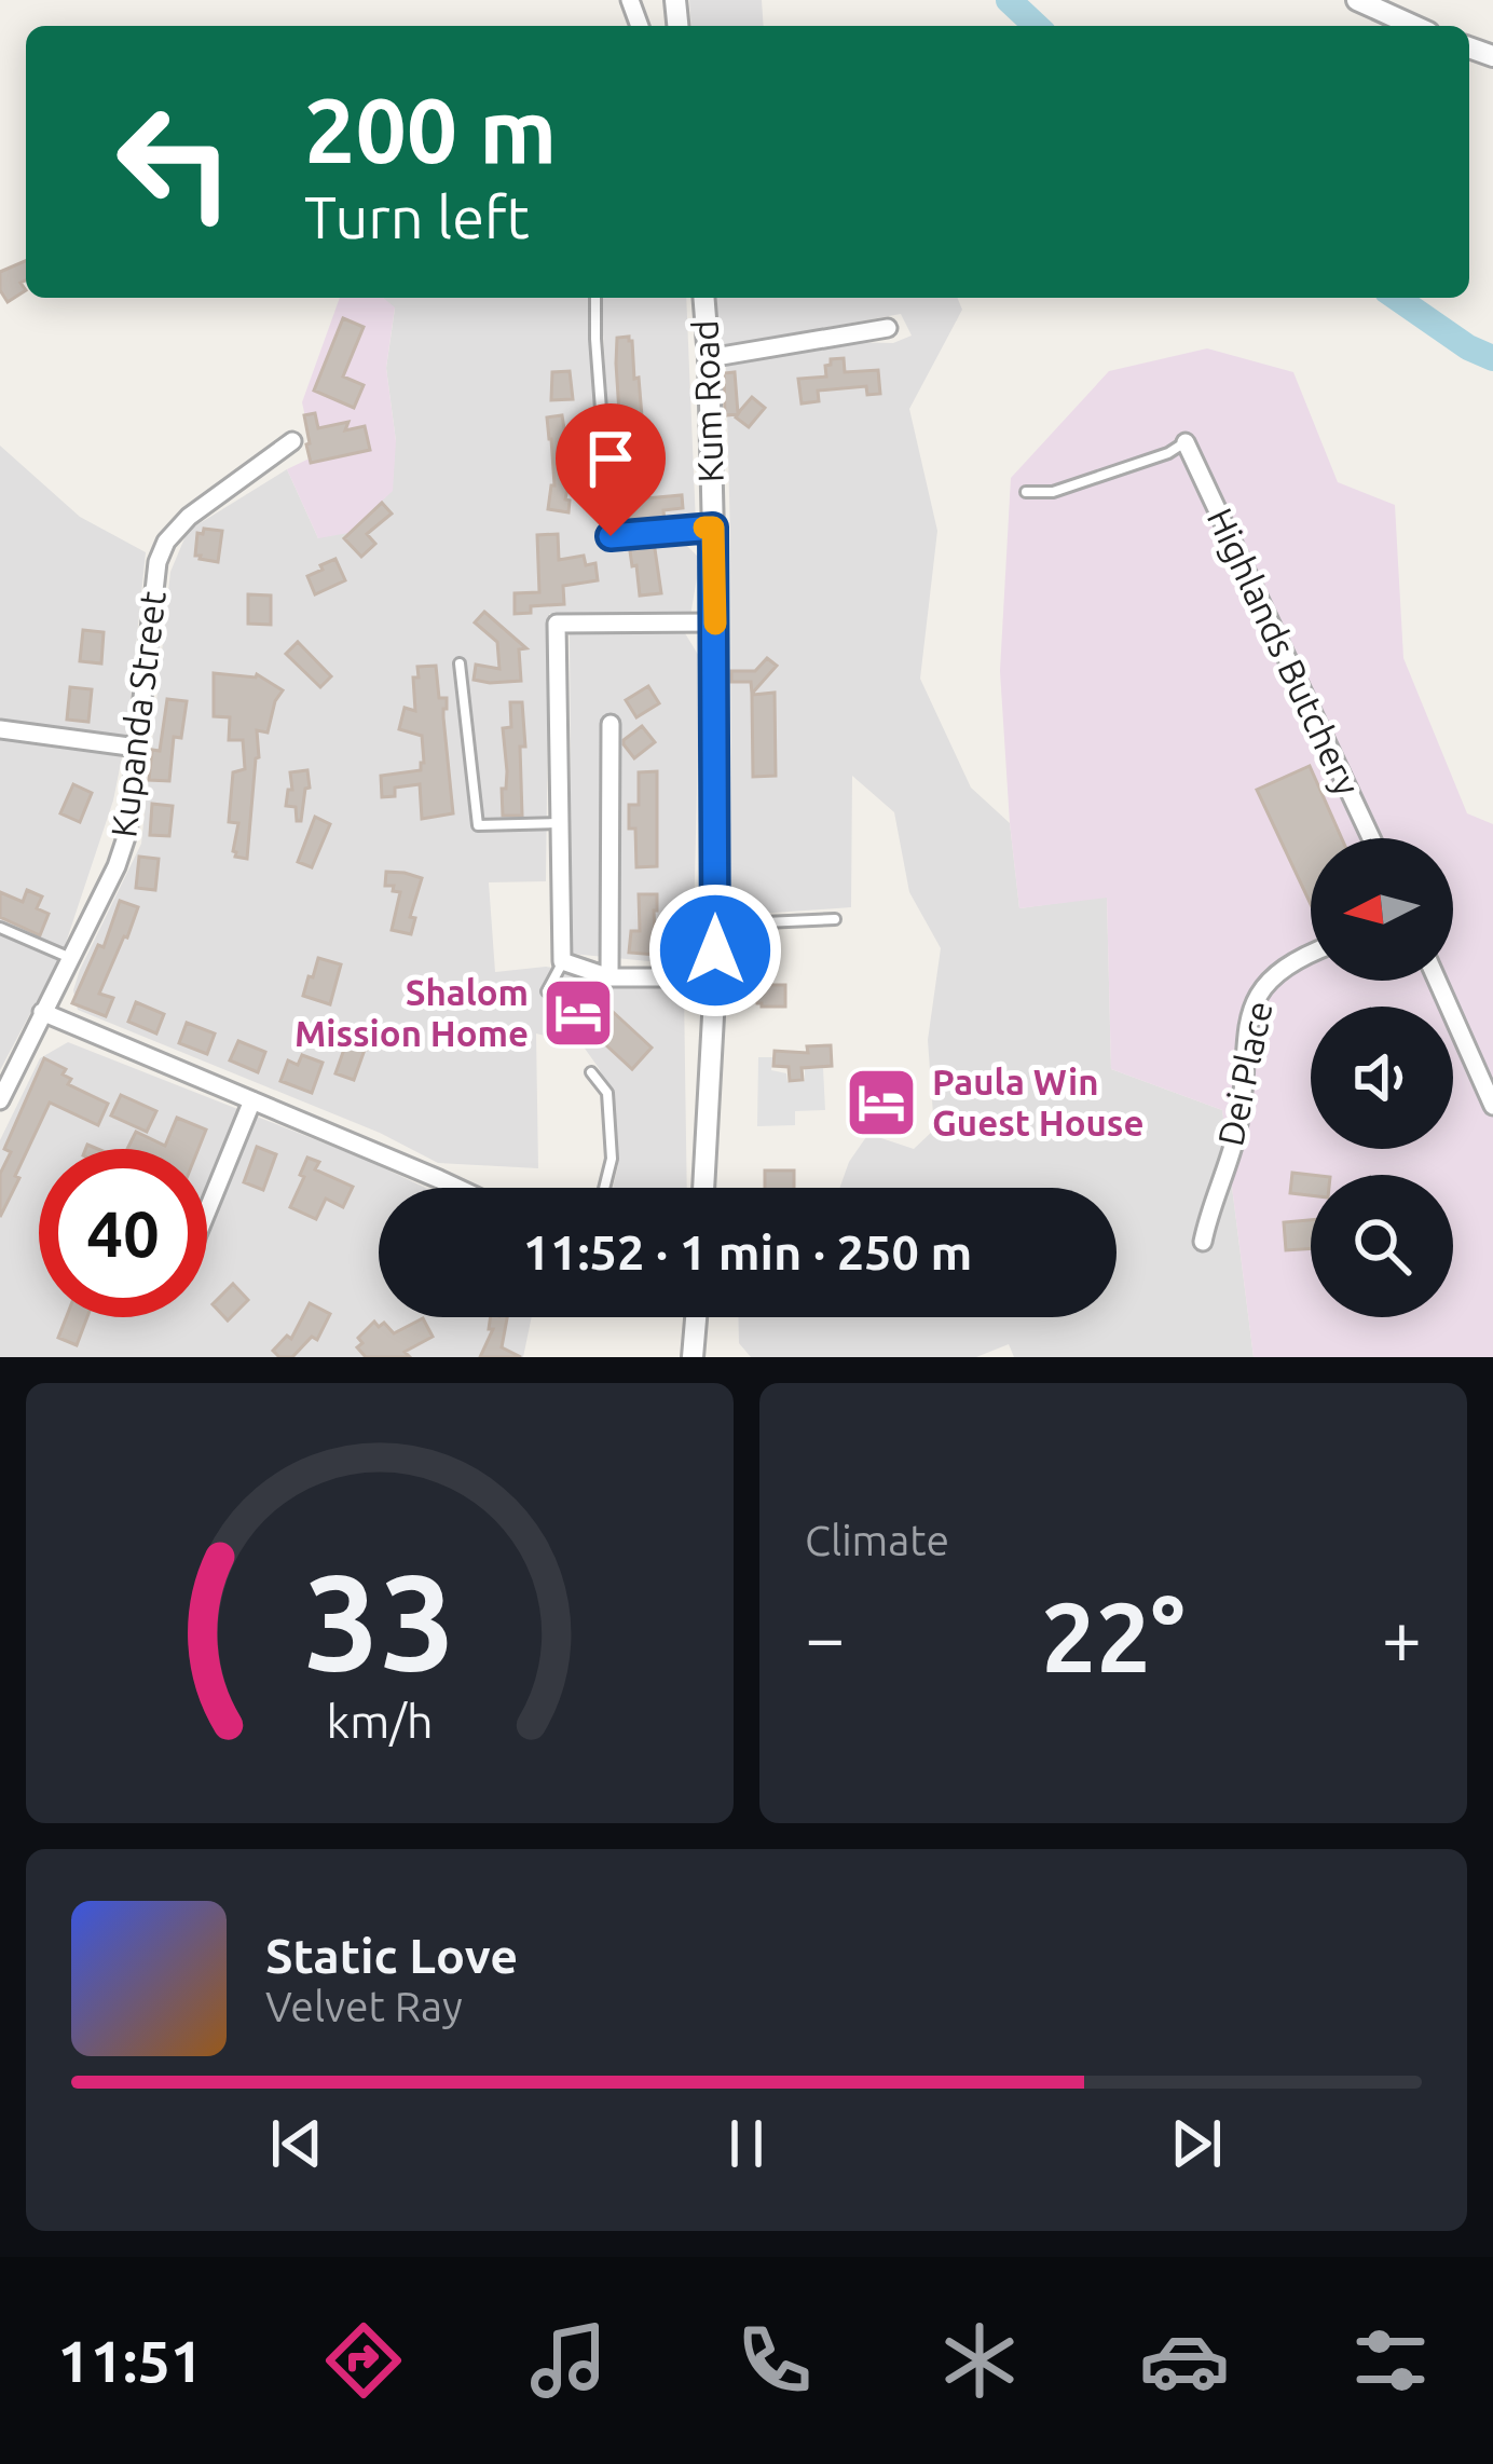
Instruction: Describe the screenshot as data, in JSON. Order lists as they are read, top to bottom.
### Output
{
  "streets": {
    "street": [
      "Kum Road",
      "Highlands Butchery",
      "Kupanda Street",
      "Dei Place"
    ]
  },
  "places": {
    "hotel": ["Shalom Mission Home", "Paula Win Guest House"]
  },
  "north": "left",
  "page": {
    "turn": ["200 m", "Turn left"],
    "limit": "40",
    "trip": "11:52 · 1 min · 250 m",
    "tile": "Climate",
    "heat": ["−", "22°", "+"],
    "song": ["Static Love", "Velvet Ray"],
    "tabs": "11:51",
    "gauge": ["33", "km/h"]
  }
}
